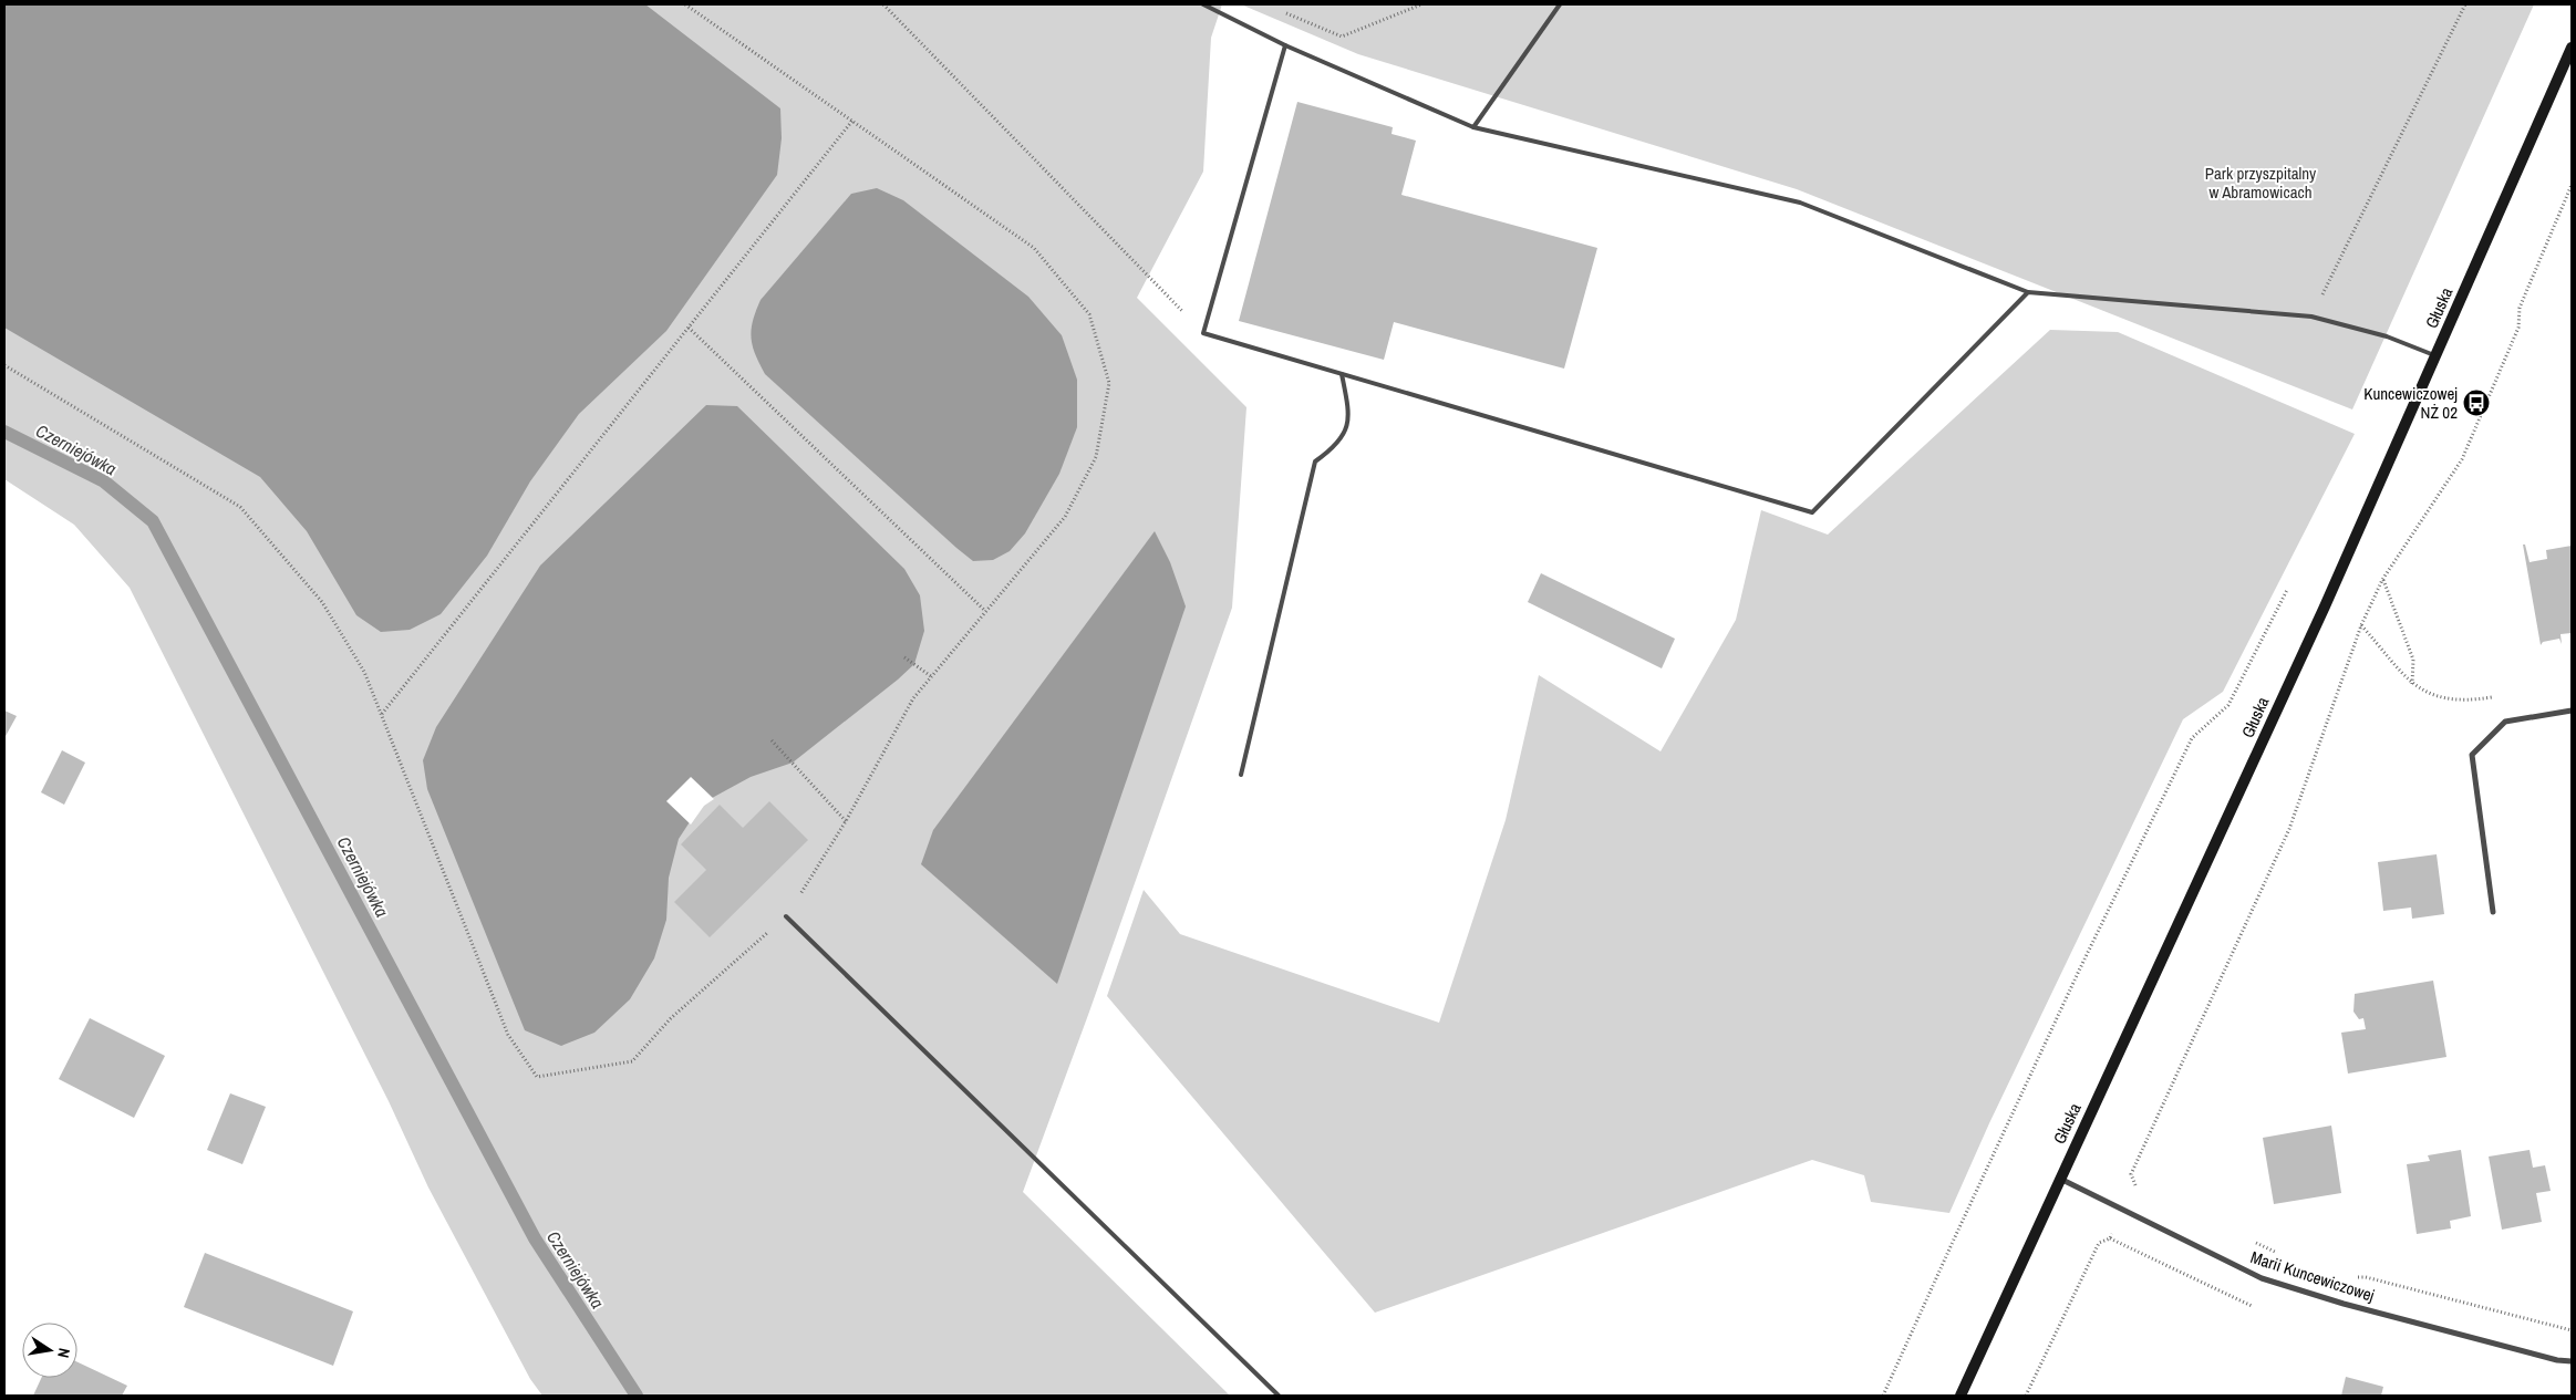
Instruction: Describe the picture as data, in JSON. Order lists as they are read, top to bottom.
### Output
{
  "streets": {
    "street": ["Głuska", "Marii Kuncewiczowej"]
  },
  "crossings": [
    ["Głuska", "Marii Kuncewiczowej"]
  ],
  "water": ["Czerniejówka"],
  "parks": ["Park przyszpitalny w Abramowicach"],
  "places": {
    "bus stop": ["Kuncewiczowej NŻ 02"]
  },
  "north": "right"
}
